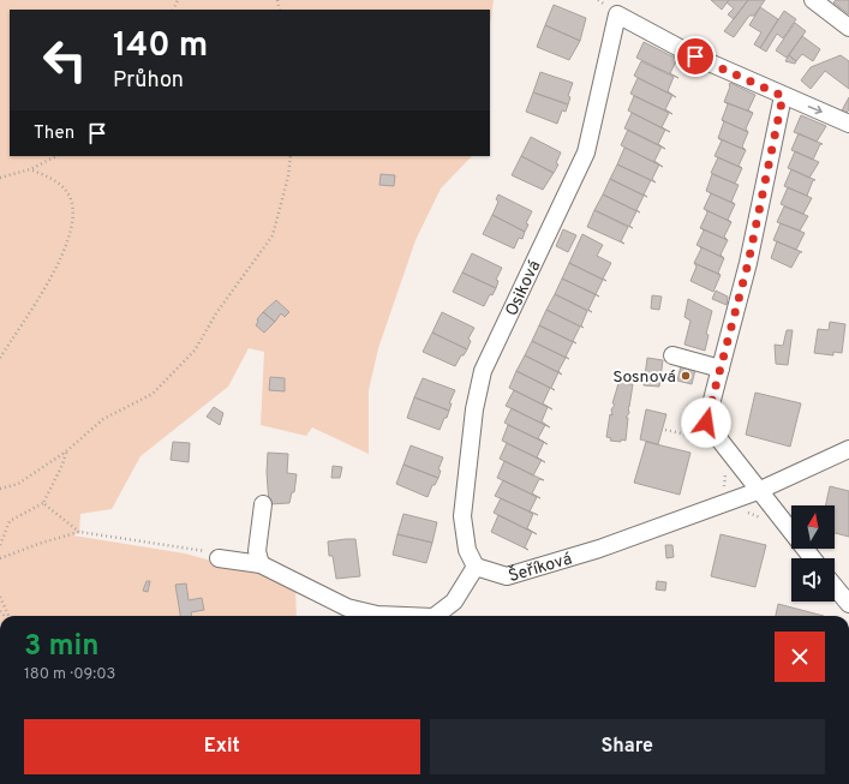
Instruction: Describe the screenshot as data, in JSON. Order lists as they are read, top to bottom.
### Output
{
  "streets": {
    "street": ["Osiková", "Šeříková"]
  },
  "crossings": [
    ["Osiková", "Šeříková"]
  ],
  "places": ["Sosnová"],
  "north": "top",
  "page": {
    "turn": ["140 m", "Průhon"],
    "then": "Then",
    "heading": ["3 min", "180 m · 09:03"],
    "buttons": ["Exit", "Share"]
  }
}
